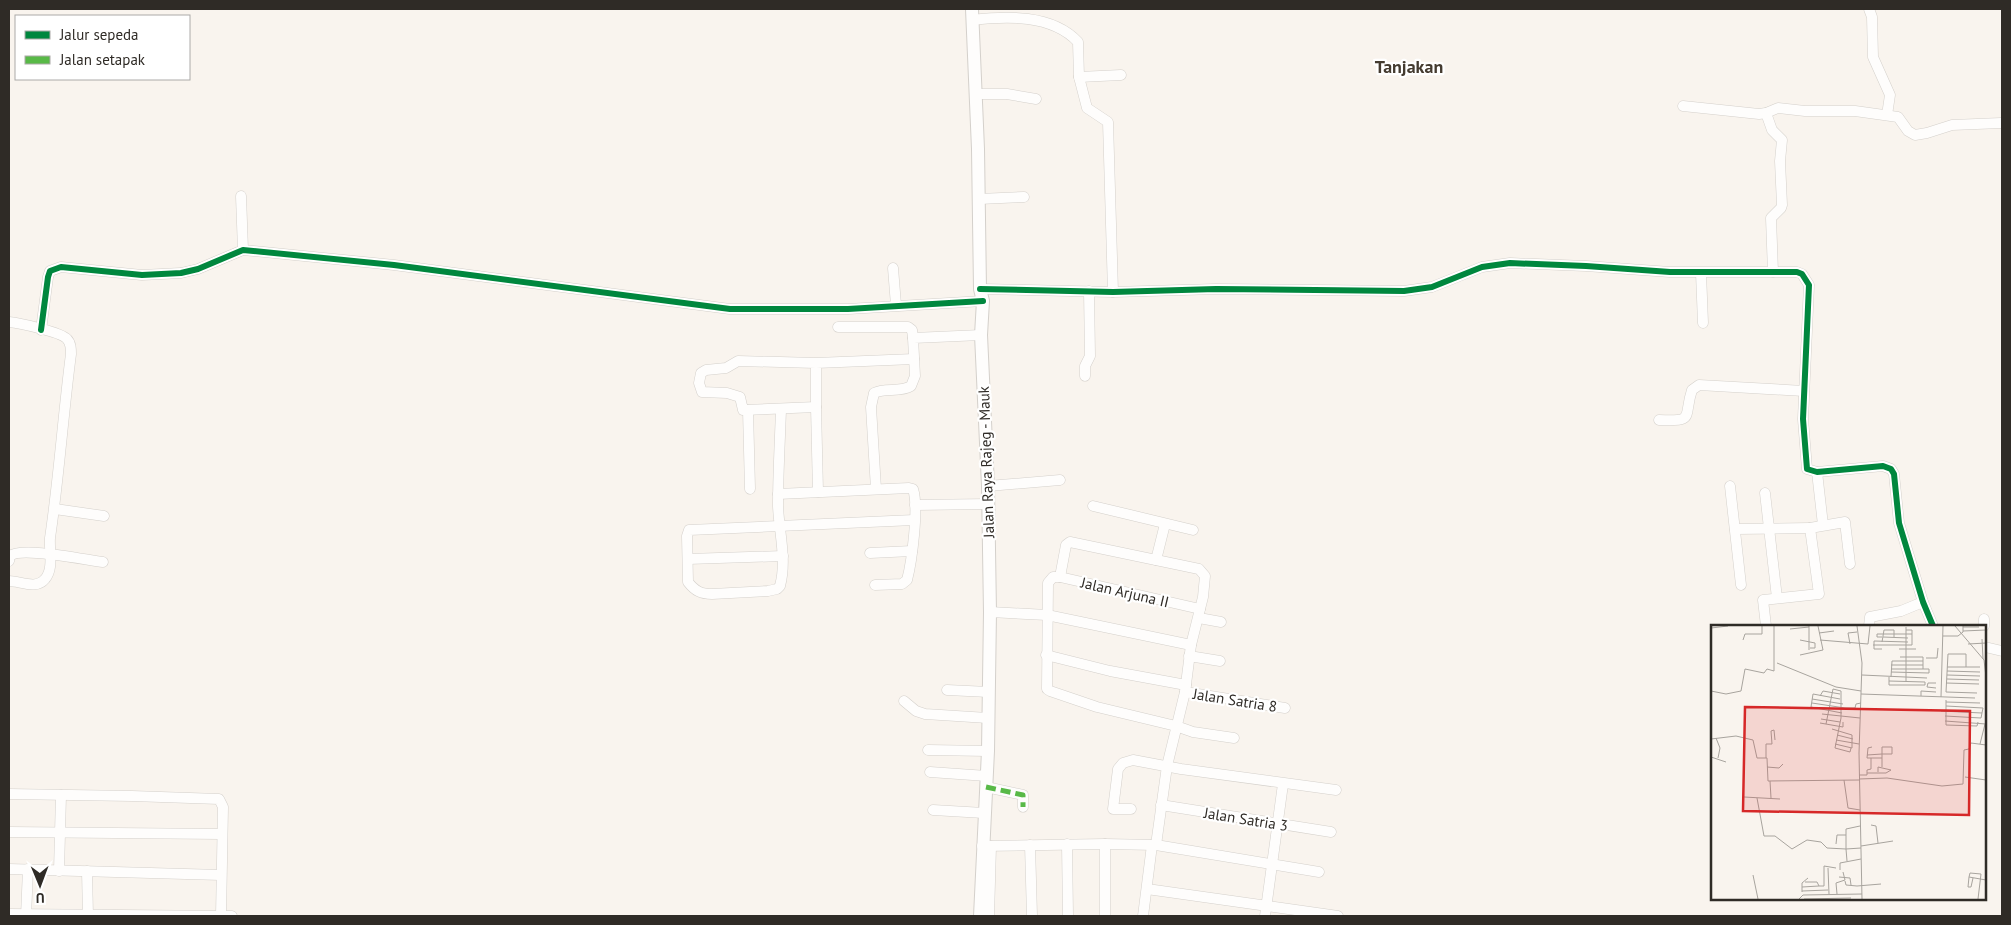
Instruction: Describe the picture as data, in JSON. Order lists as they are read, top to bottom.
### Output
{
  "streets": {
    "main road": ["Jalan Raya Rajeg - Mauk"],
    "street": ["Jalan Arjuna II", "Jalan Satria 8", "Jalan Satria 3"]
  },
  "districts": ["Tanjakan"],
  "legend": ["Jalur sepeda", "Jalan setapak"],
  "north": "bottom"
}
